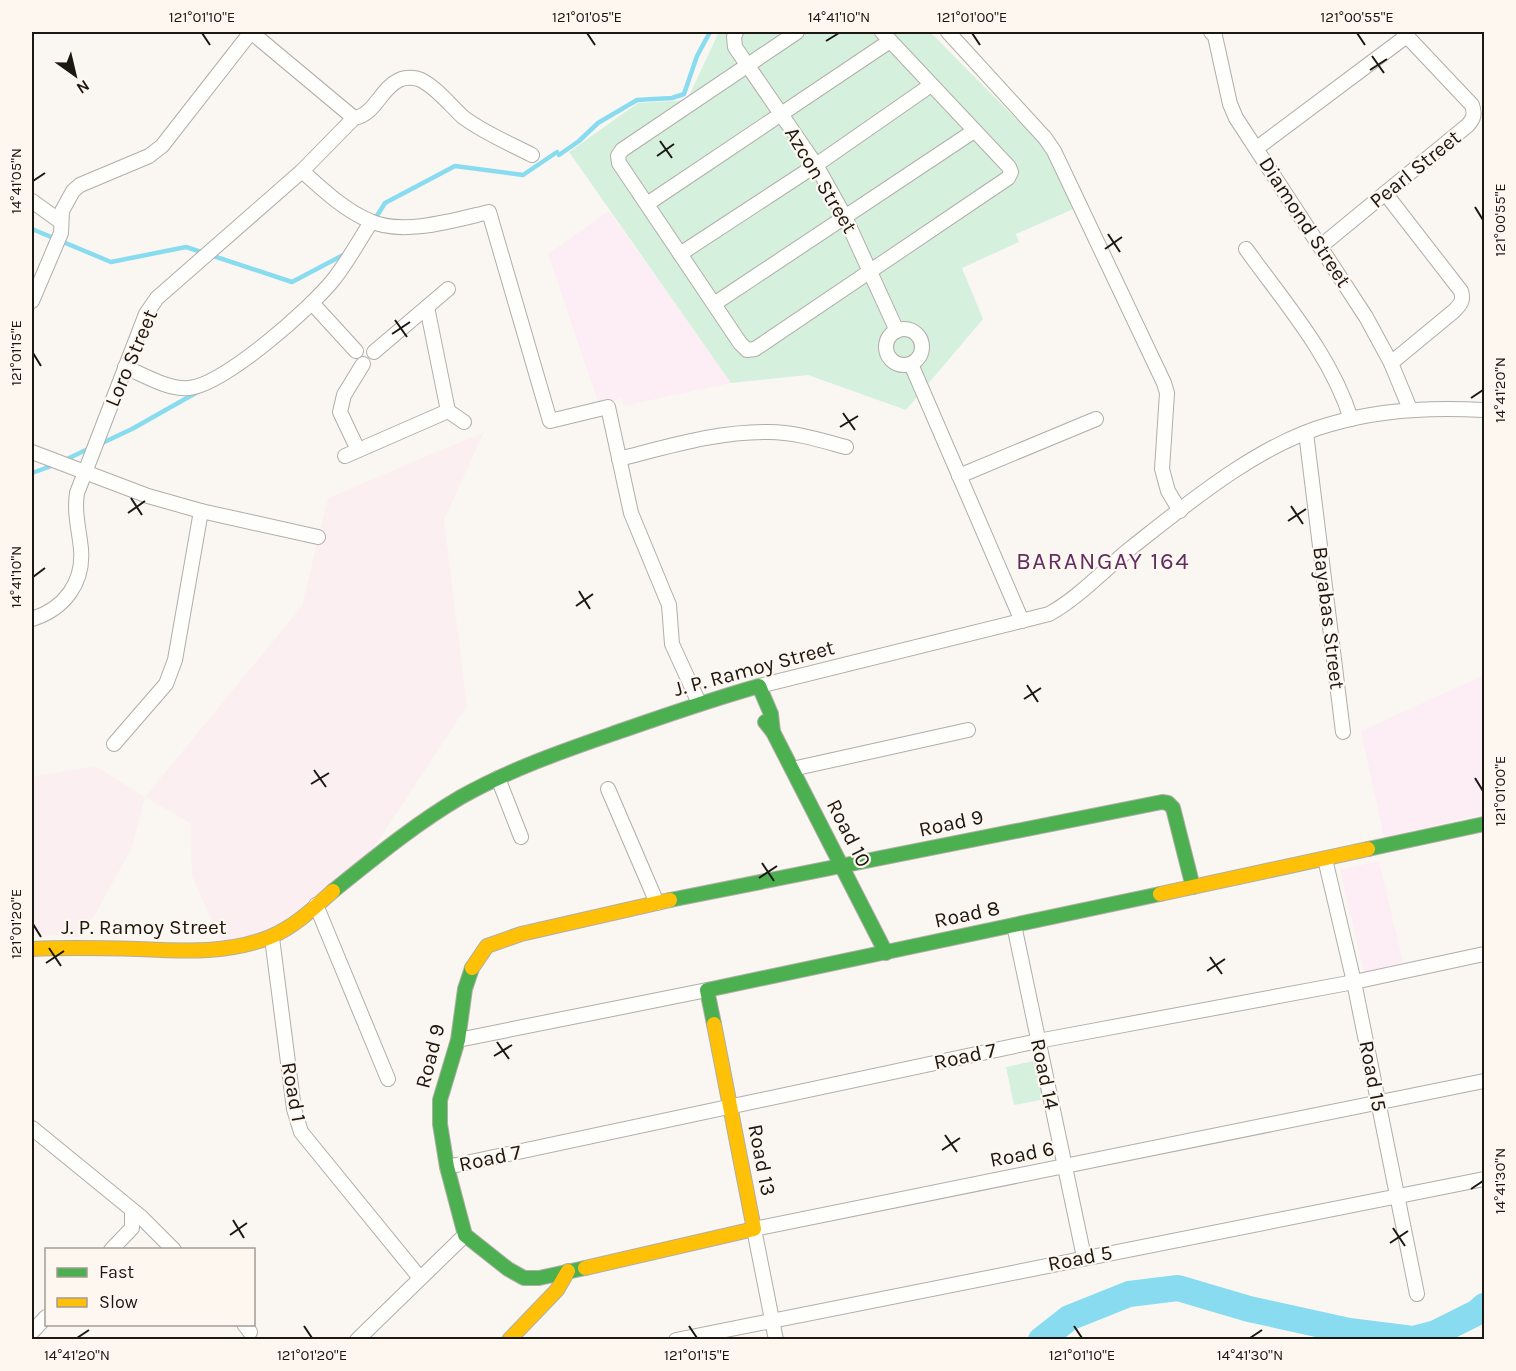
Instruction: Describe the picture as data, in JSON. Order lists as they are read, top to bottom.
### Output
{
  "streets": {
    "street": [
      "Pearl Street",
      "Azcon Street",
      "Diamond Street",
      "Loro Street",
      "Bayabas Street",
      "J. P. Ramoy Street",
      "Road 9",
      "Road 10",
      "Road 8",
      "Road 7",
      "Road 14",
      "Road 15",
      "Road 1",
      "Road 6",
      "Road 13",
      "Road 5"
    ]
  },
  "crossings": [
    ["Pearl Street", "Diamond Street"],
    ["Diamond Street", "J. P. Ramoy Street"],
    ["Bayabas Street", "J. P. Ramoy Street"],
    ["J. P. Ramoy Street", "Road 10"],
    ["J. P. Ramoy Street", "Road 1"],
    ["Road 9", "Road 10"],
    ["Road 9", "Road 8"],
    ["Road 9", "Road 7"],
    ["Road 10", "Road 8"],
    ["Road 8", "Road 14"],
    ["Road 8", "Road 15"],
    ["Road 8", "Road 13"],
    ["Road 7", "Road 14"],
    ["Road 7", "Road 15"],
    ["Road 7", "Road 13"],
    ["Road 14", "Road 6"],
    ["Road 14", "Road 5"],
    ["Road 15", "Road 6"],
    ["Road 15", "Road 5"],
    ["Road 6", "Road 13"],
    ["Road 13", "Road 5"]
  ],
  "districts": ["BARANGAY 164"],
  "legend": ["Fast", "Slow"],
  "north": "bottom right",
  "coordinates": [
    "121°01'10\"E",
    "121°01'05\"E",
    "14°41'10\"N",
    "121°01'00\"E",
    "121°00'55\"E",
    "14°41'05\"N",
    "121°01'15\"E",
    "14°41'20\"N",
    "121°01'20\"E",
    "14°41'30\"N"
  ]
}
